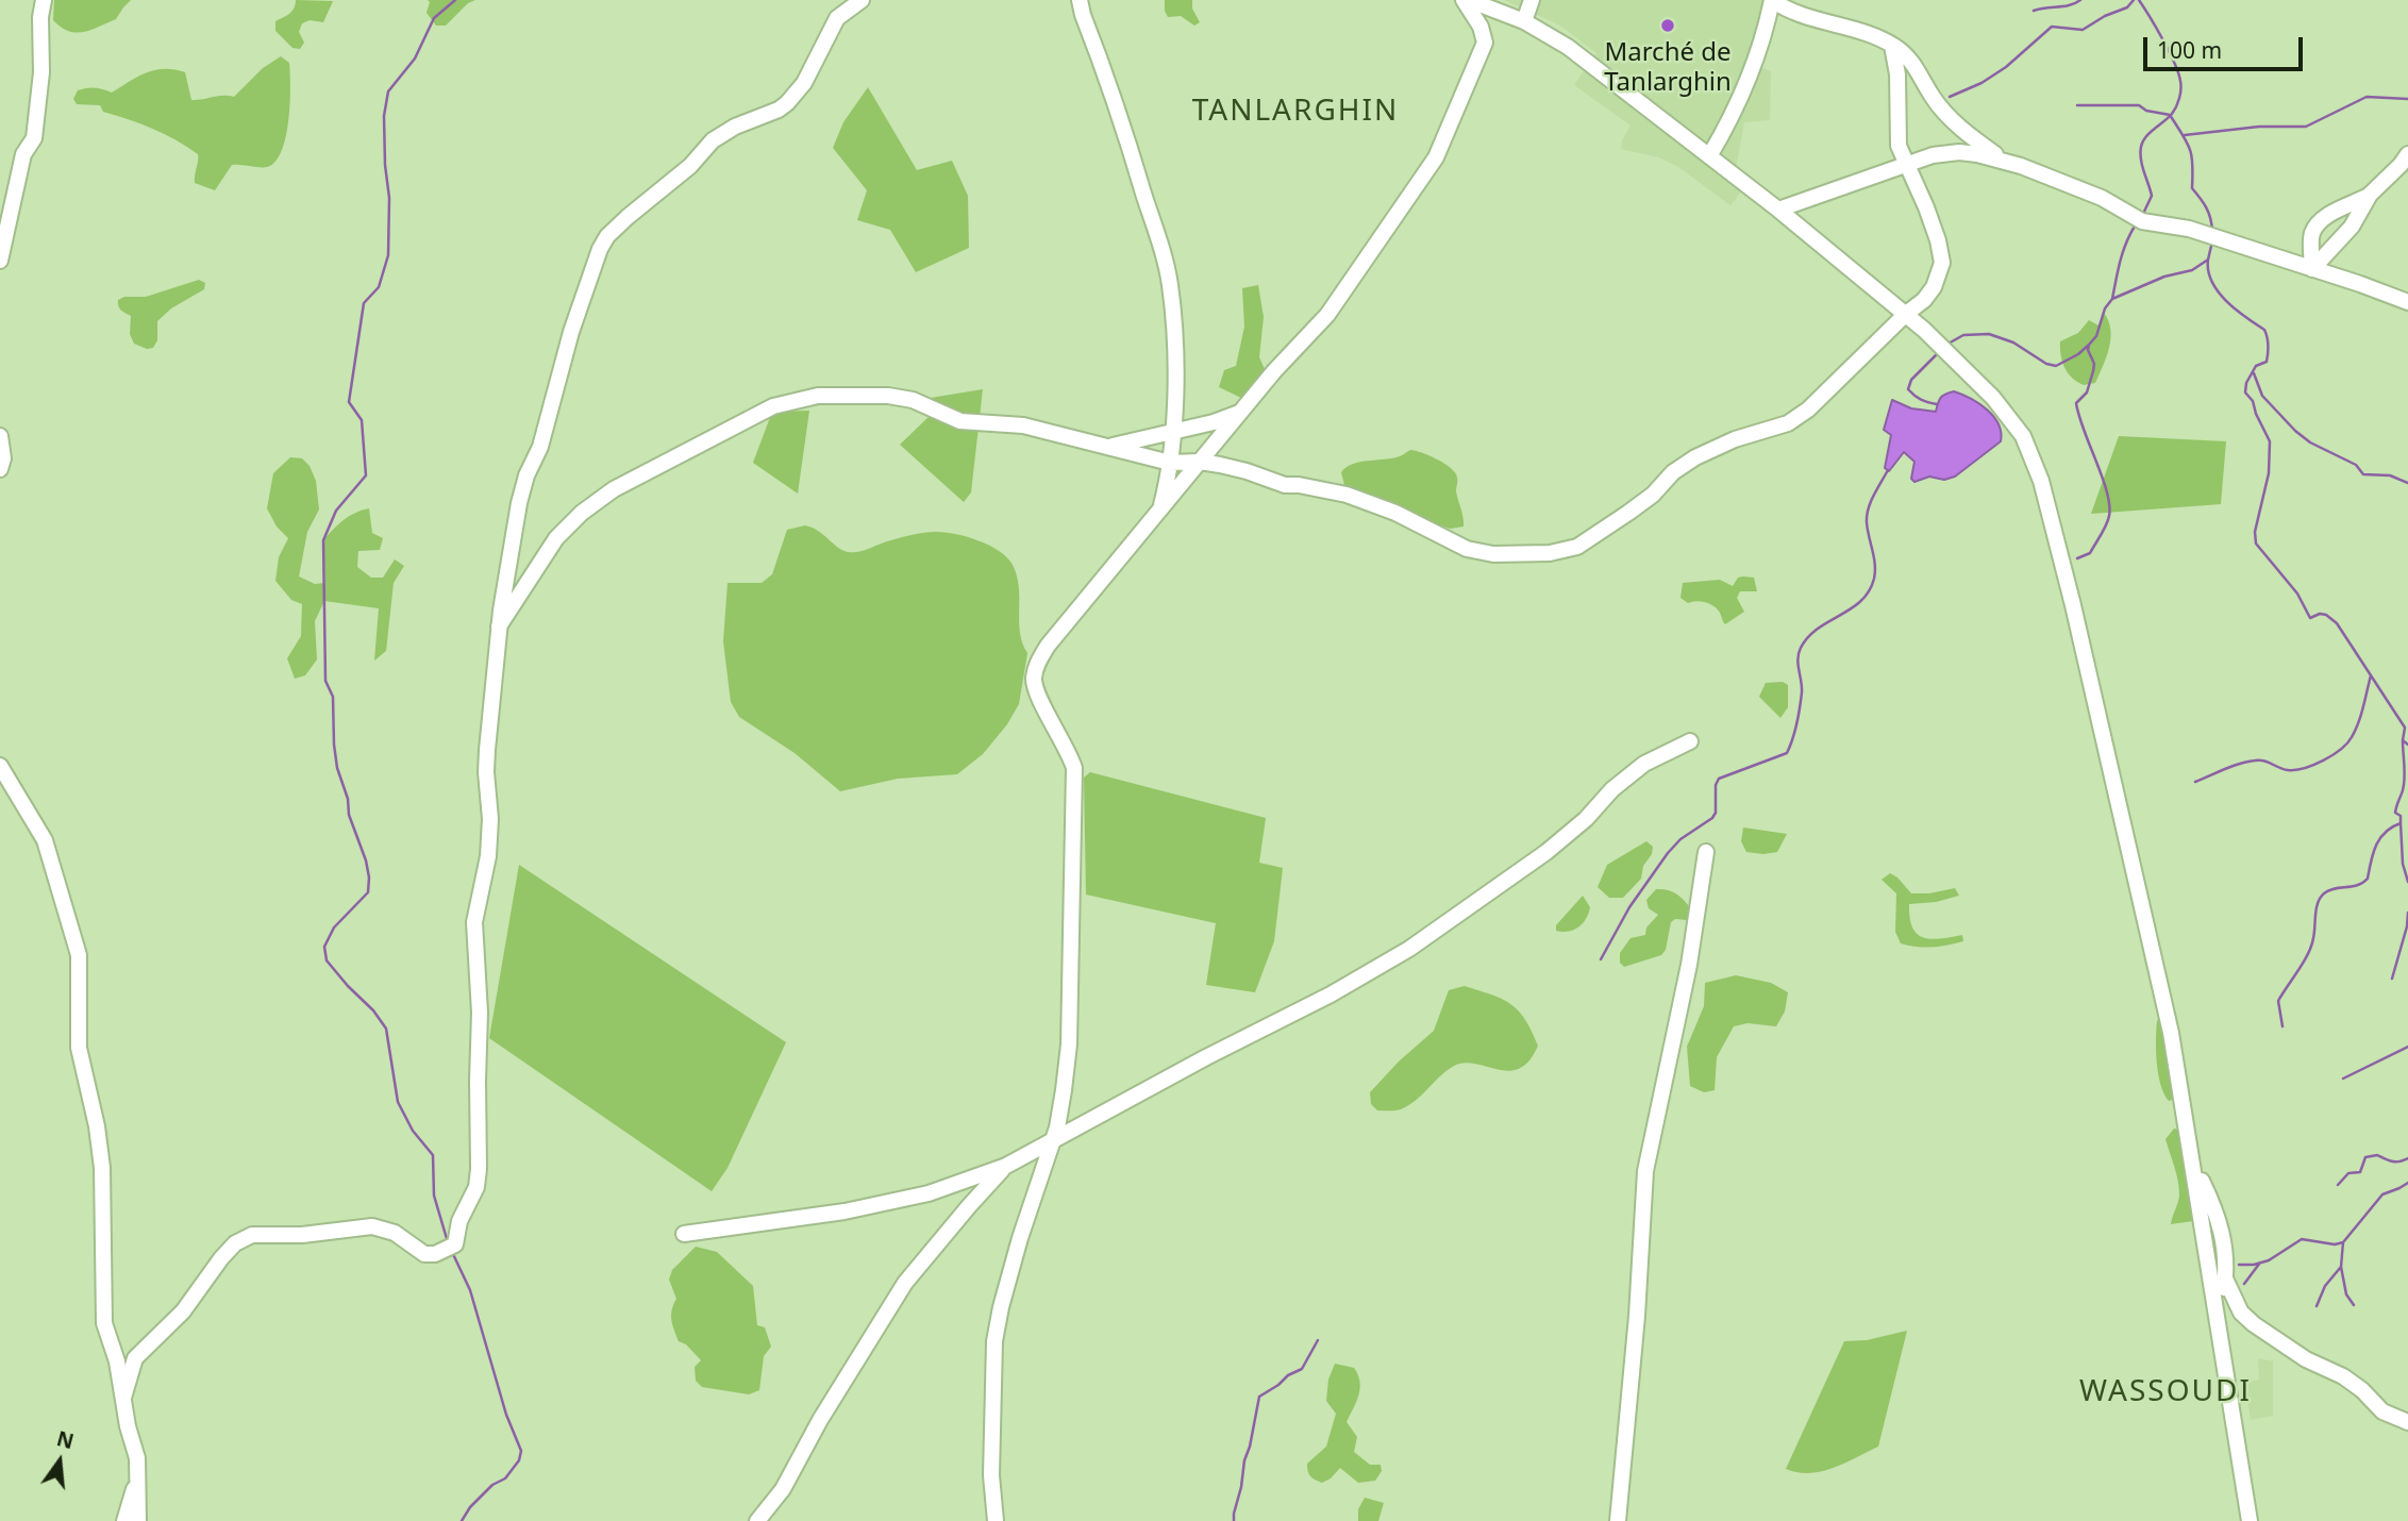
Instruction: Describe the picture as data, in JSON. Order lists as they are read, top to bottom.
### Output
{
  "districts": ["TANLARGHIN", "WASSOUDI"],
  "places": ["Marché de Tanlarghin"],
  "scale_bar": "100 m",
  "north": "top"
}
